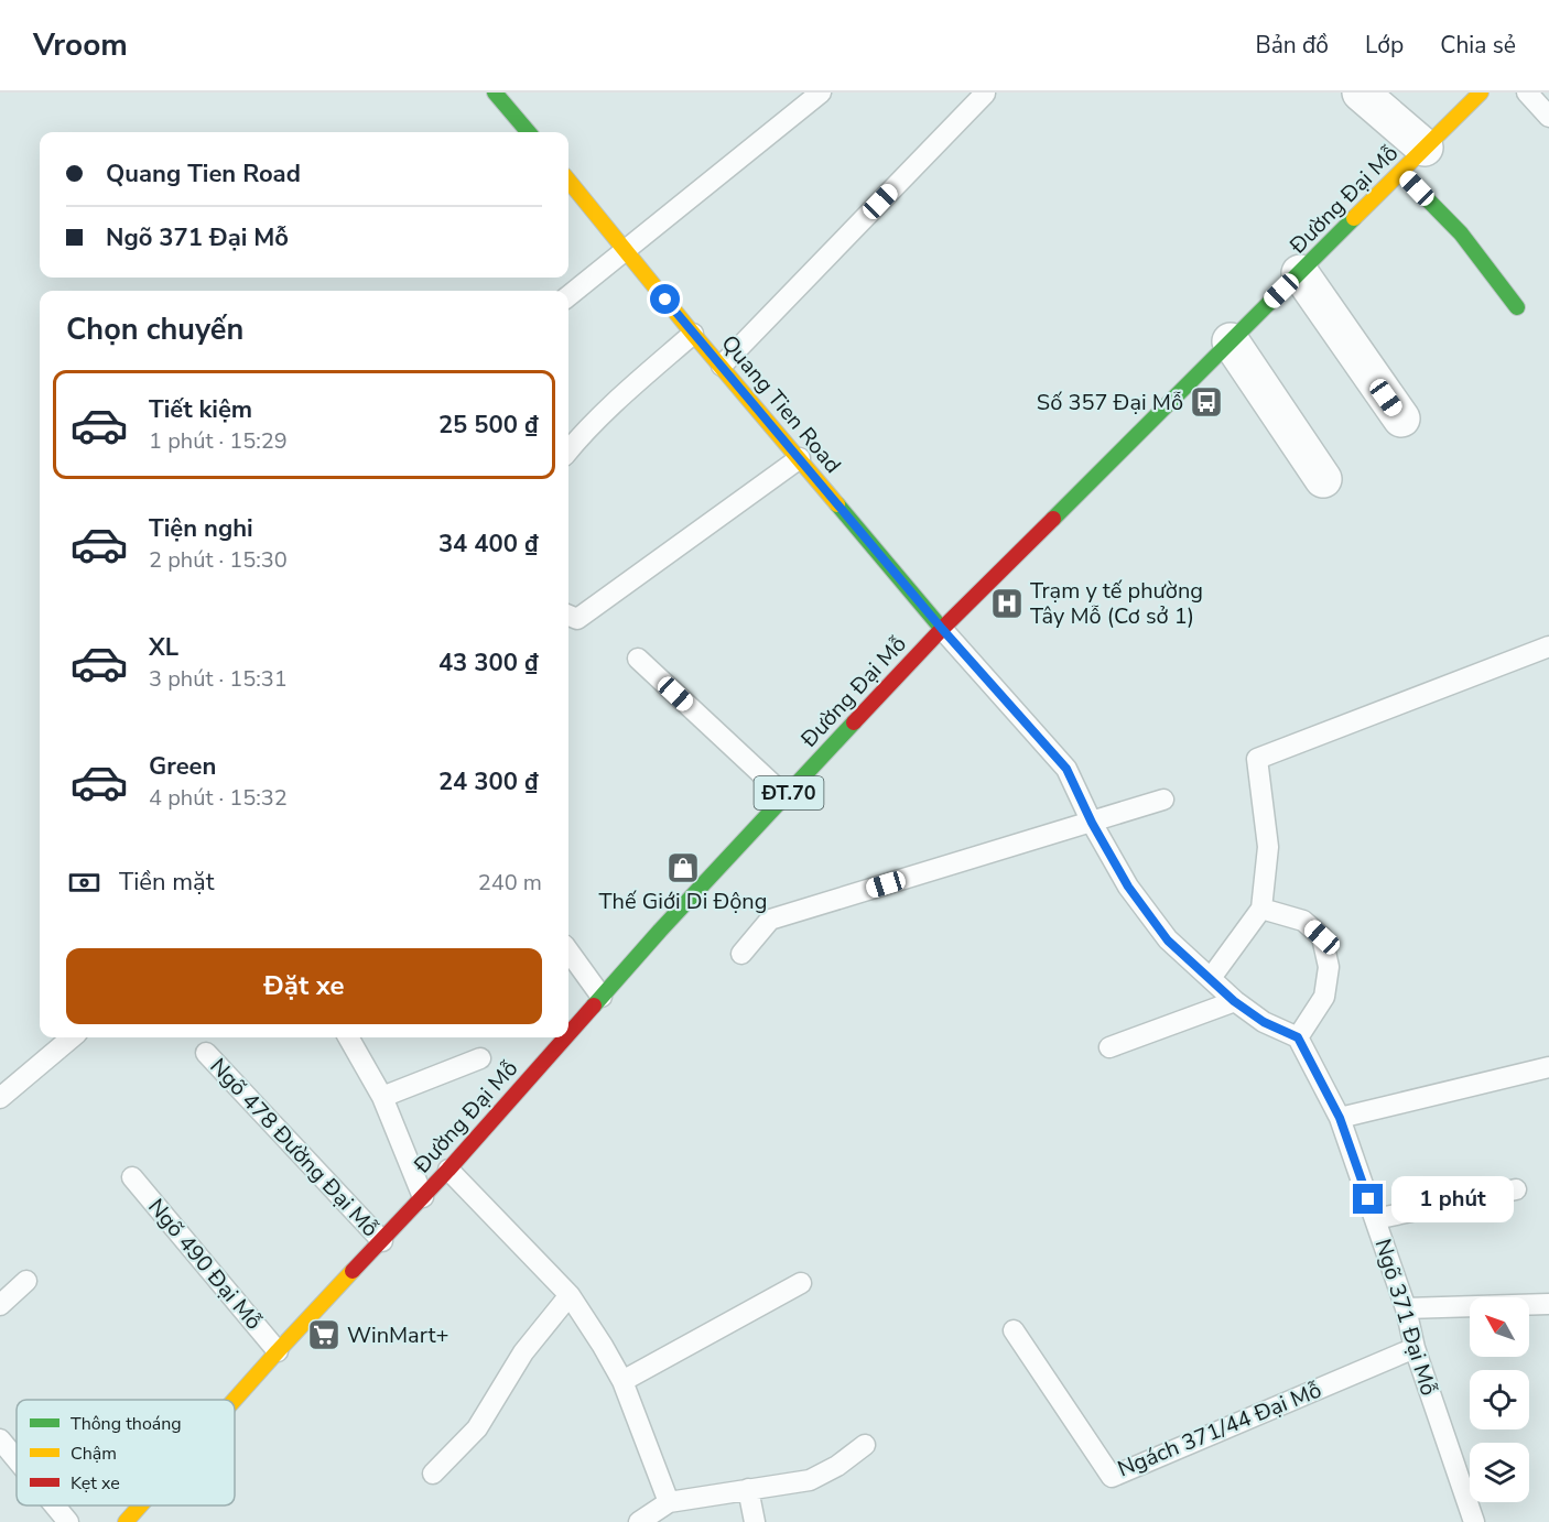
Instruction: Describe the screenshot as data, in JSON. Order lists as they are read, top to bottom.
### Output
{
  "streets": {
    "main road": ["Đường Đại Mỗ", "Quang Tien Road", "ĐT.70"],
    "lane": [
      "Ngõ 478 Đường Đại Mỗ",
      "Ngõ 490 Đại Mỗ",
      "Ngõ 371 Đại Mỗ",
      "Ngách 371/44 Đại Mỗ"
    ]
  },
  "crossings": [
    ["Đường Đại Mỗ", "Quang Tien Road"],
    ["Đường Đại Mỗ", "Ngõ 478 Đường Đại Mỗ"],
    ["Đường Đại Mỗ", "Ngõ 490 Đại Mỗ"],
    ["Ngõ 371 Đại Mỗ", "Ngách 371/44 Đại Mỗ"]
  ],
  "places": {
    "bus stop": ["Số 357 Đại Mỗ"],
    "hospital": ["Trạm y tế phường Tây Mỗ (Cơ sở 1)"],
    "shop": ["Thế Giới Di Động"],
    "supermarket": ["WinMart+"]
  },
  "legend": ["Thông thoáng", "Chậm", "Kẹt xe"],
  "north": "top left",
  "page": {
    "header": "Vroom",
    "nav": ["Bản đồ", "Lớp", "Chia sẻ"],
    "banner": ["Quang Tien Road", "Ngõ 371 Đại Mỗ"],
    "heading": "Chọn chuyến",
    "list": [
      {
        "name": "Tiết kiệm",
        "note": "1 phút · 15:29",
        "value": "25 500 ₫"
      },
      {
        "name": "Tiện nghi",
        "note": "2 phút · 15:30",
        "value": "34 400 ₫"
      },
      {
        "name": "XL",
        "note": "3 phút · 15:31",
        "value": "43 300 ₫"
      },
      {
        "name": "Green",
        "note": "4 phút · 15:32",
        "value": "24 300 ₫"
      }
    ],
    "pay": ["Tiền mặt", "240 m"],
    "buttons": "Đặt xe",
    "bubble": "1 phút"
  }
}
